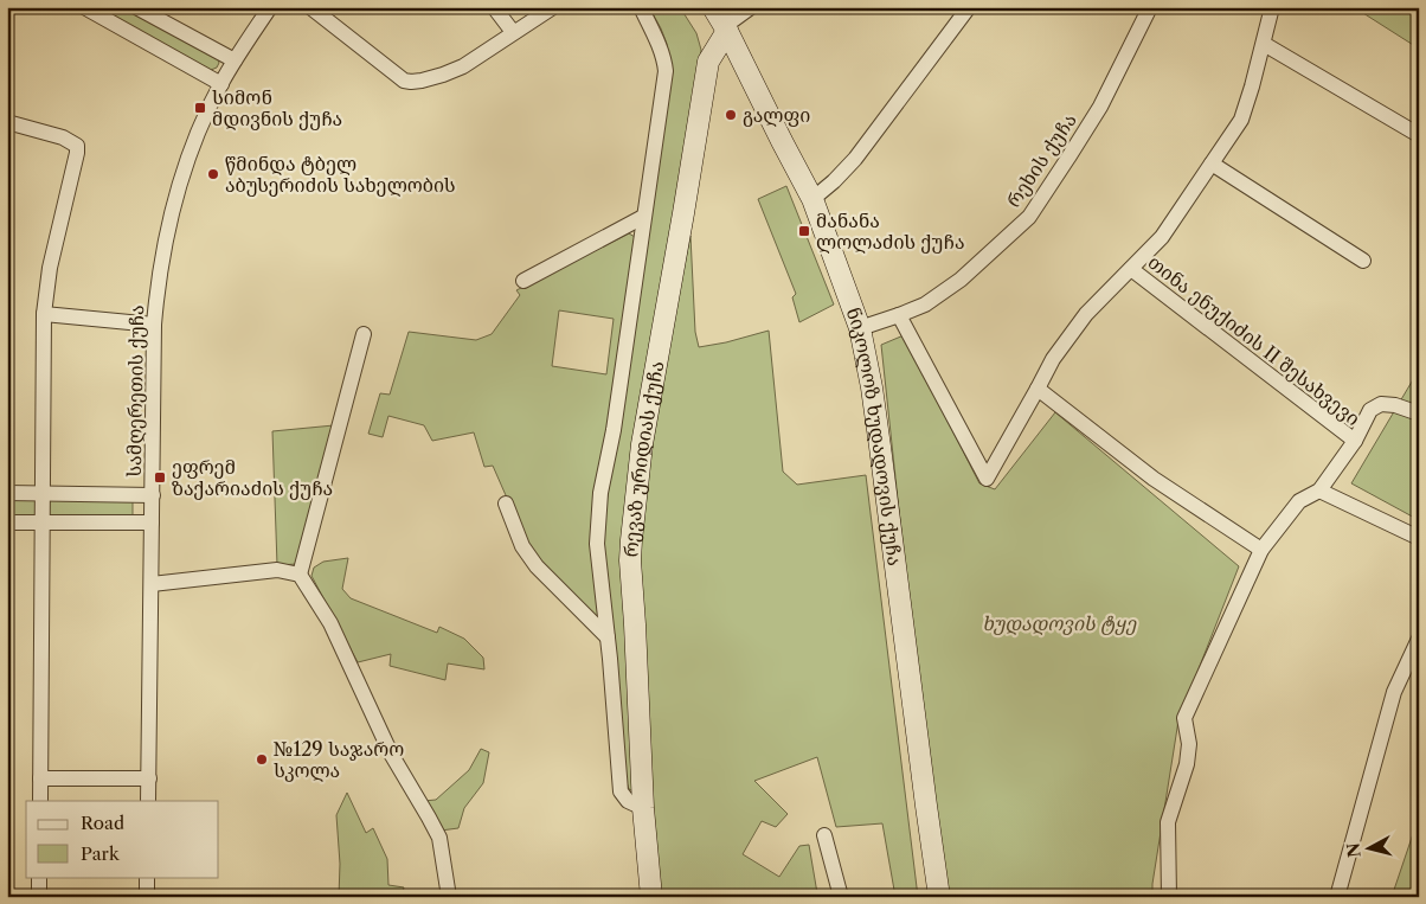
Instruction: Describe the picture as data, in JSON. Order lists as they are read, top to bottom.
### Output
{
  "streets": {
    "main road": ["ნიკოლოზ ხუდადოვის ქუჩა", "რევაზ ურიდიას ქუჩა"],
    "street": ["რეხის ქუჩა", "თინა ენუქიძის II შესახვევი", "სამღერეთის ქუჩა"]
  },
  "crossings": [
    ["რეხის ქუჩა", "ნიკოლოზ ხუდადოვის ქუჩა"],
    ["ნიკოლოზ ხუდადოვის ქუჩა", "რევაზ ურიდიას ქუჩა"]
  ],
  "parks": ["ხუდადოვის ტყე"],
  "places": {
    "transit": ["სიმონ მდივნის ქუჩა", "მანანა ლოლაძის ქუჩა", "ეფრემ ზაქარიაძის ქუჩა"],
    "other": ["გალფი", "წმინდა ტბელ აბუსერიძის სახელობის", "№129 საჯარო სკოლა"]
  },
  "legend": ["Road", "Park"],
  "north": "left"
}
